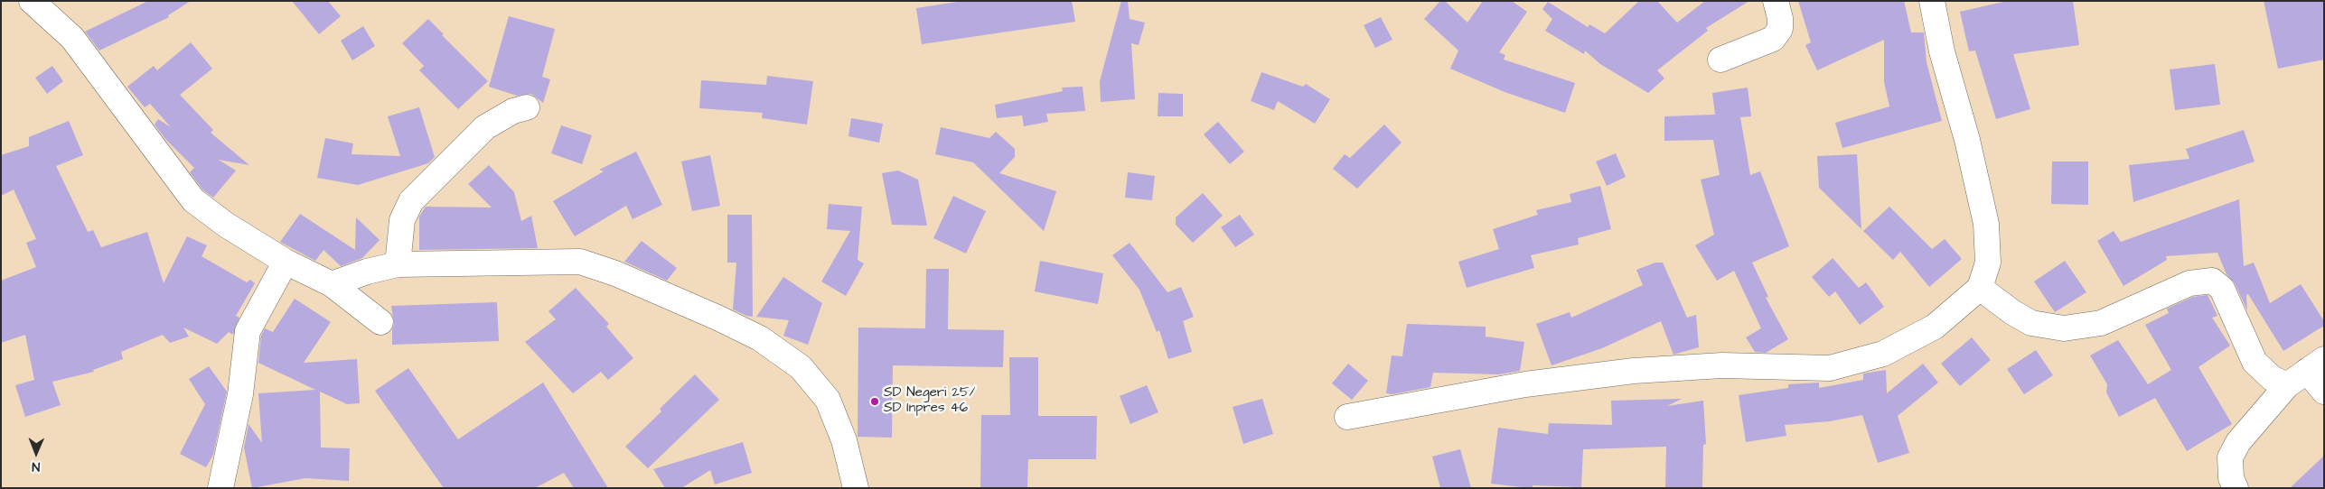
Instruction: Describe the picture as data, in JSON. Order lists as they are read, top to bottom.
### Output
{
  "places": ["SD Negeri 25/ SD Inpres 46"],
  "north": "bottom"
}
